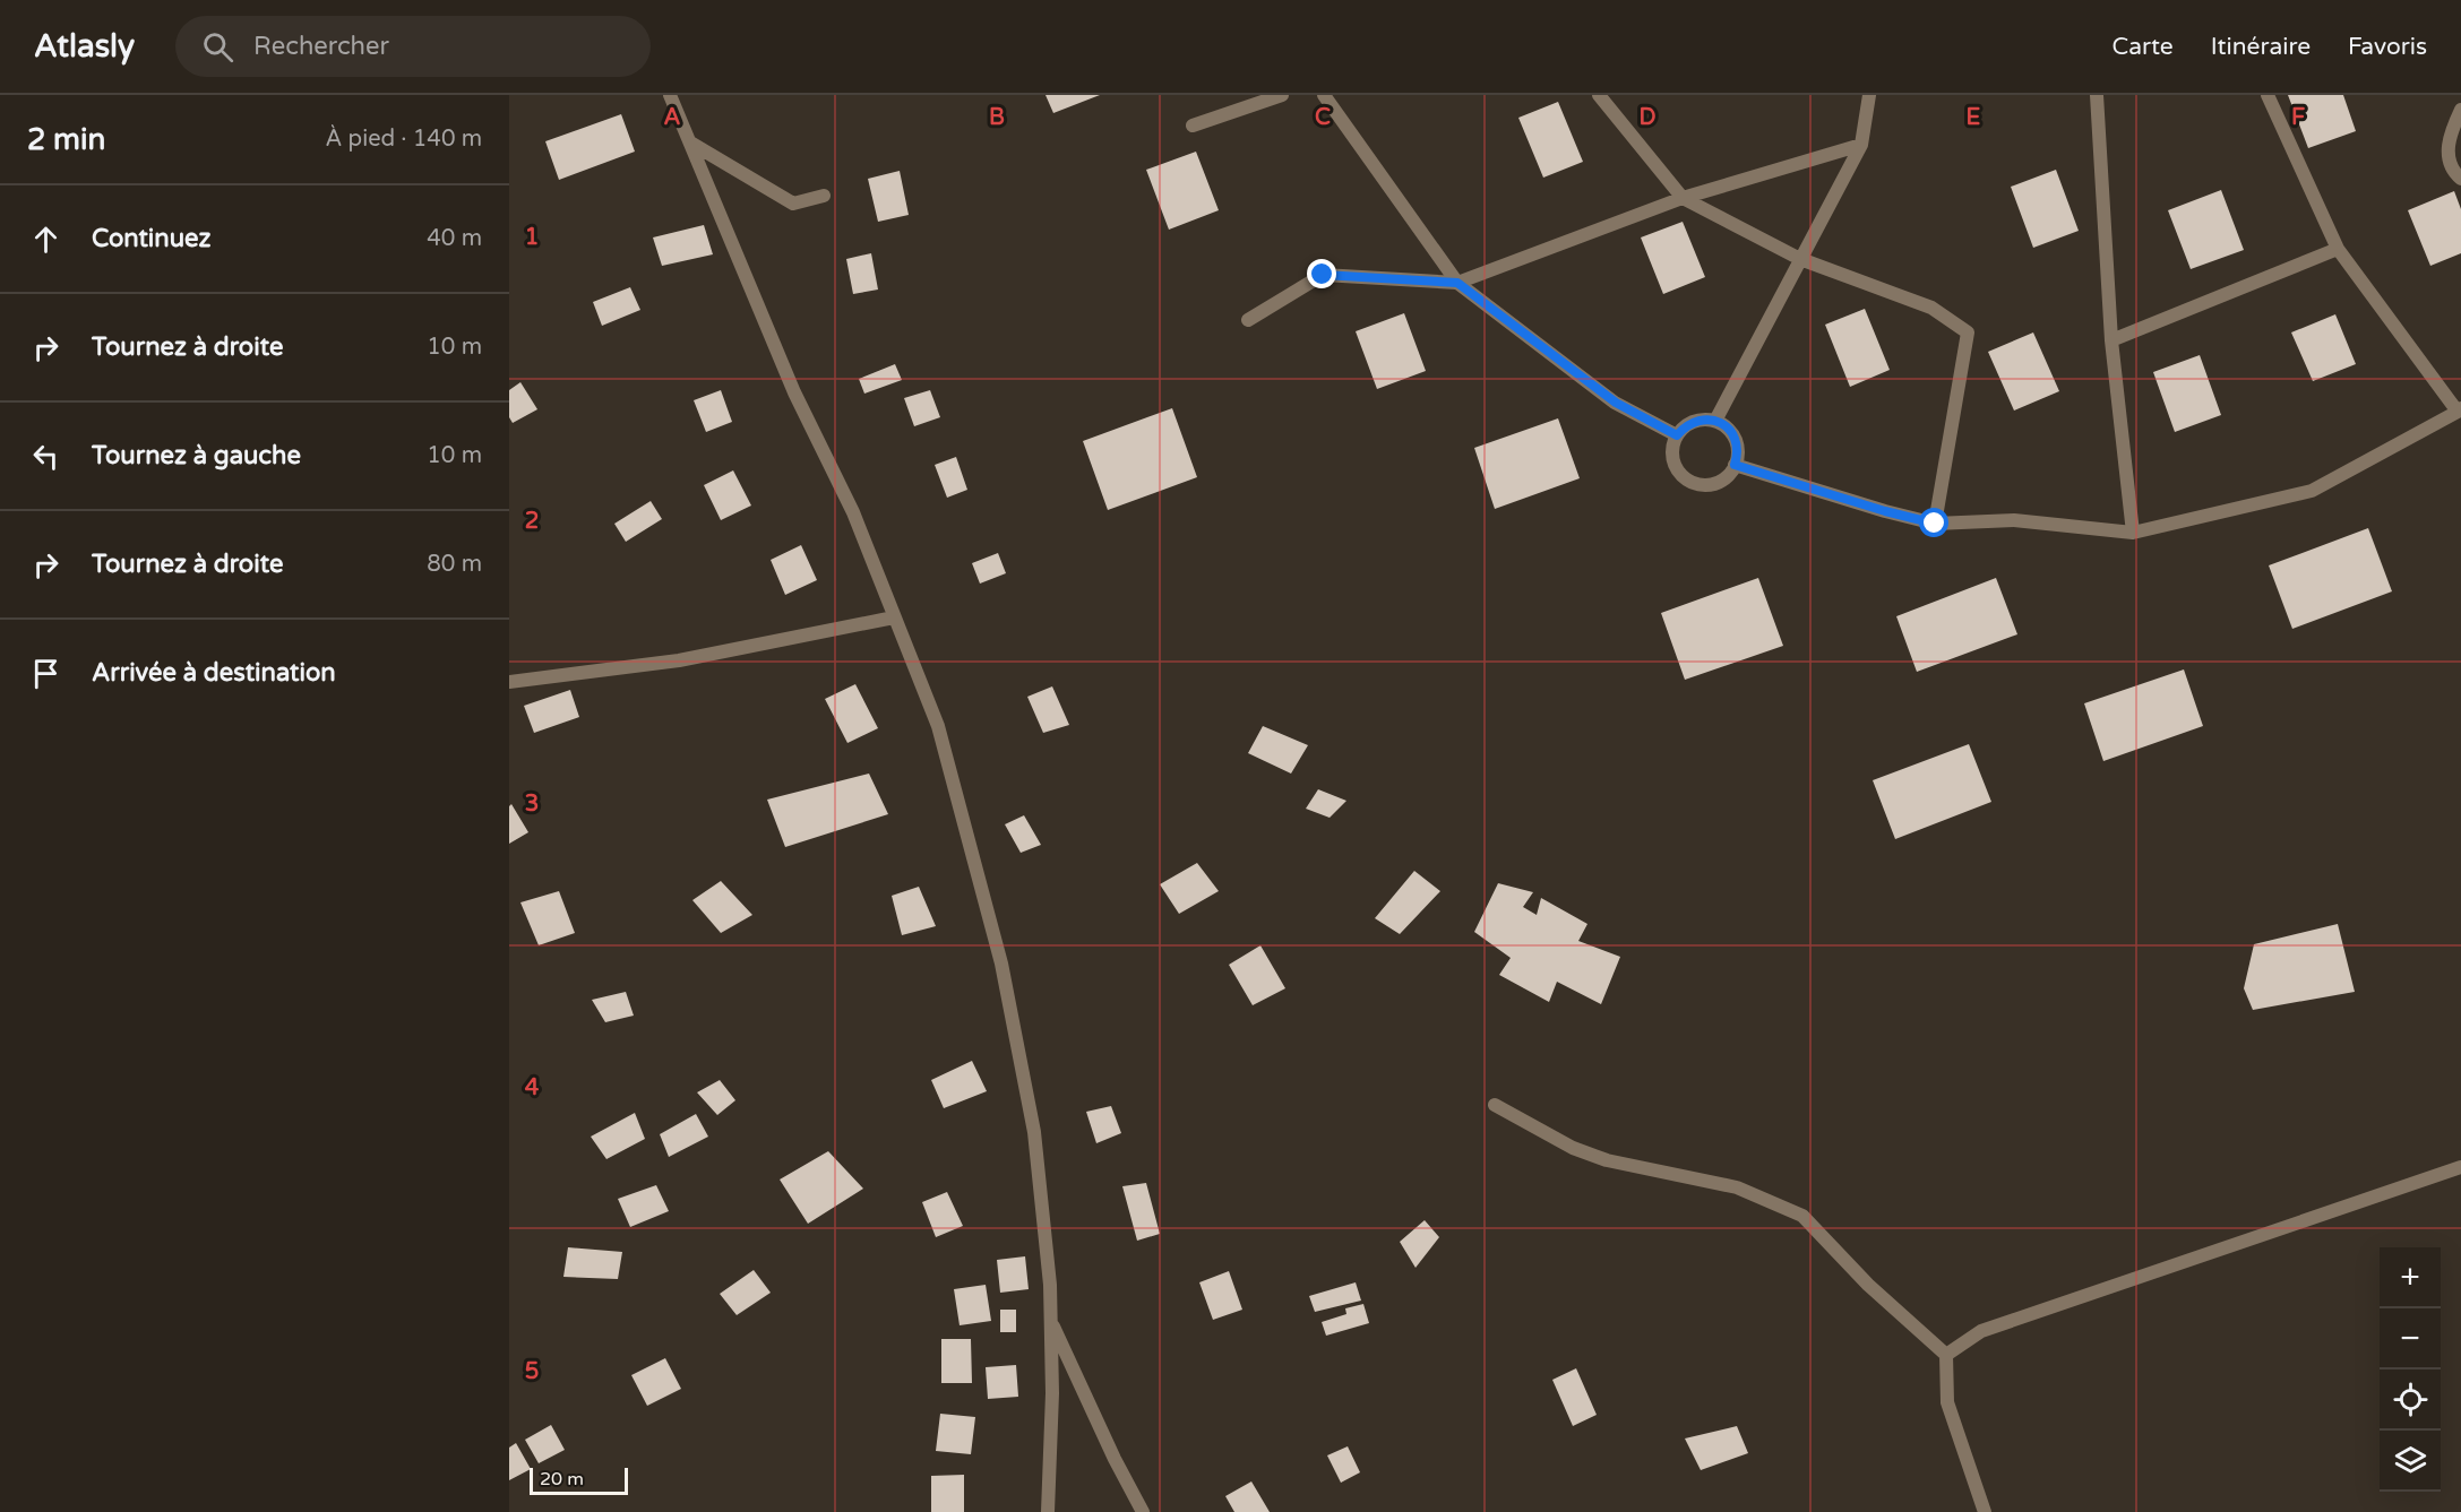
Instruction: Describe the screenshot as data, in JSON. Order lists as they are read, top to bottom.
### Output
{
  "scale_bar": "20 m",
  "page": {
    "header": "Atlasly",
    "search": "Rechercher",
    "nav": ["Carte", "Itinéraire", "Favoris"],
    "heading": ["2 min", "À pied · 140 m"],
    "list": [
      ["Continuez", "40 m"],
      ["Tournez à droite", "10 m"],
      ["Tournez à gauche", "10 m"],
      ["Tournez à droite", "80 m"],
      "Arrivée à destination"
    ],
    "map_buttons": ["+", "−"],
    "scale": "20 m"
  },
  "grid": {
    "columns": [
      "A",
      "B",
      "C",
      "D",
      "E",
      "F"
    ],
    "rows": [
      "1",
      "2",
      "3",
      "4",
      "5"
    ]
  }
}
